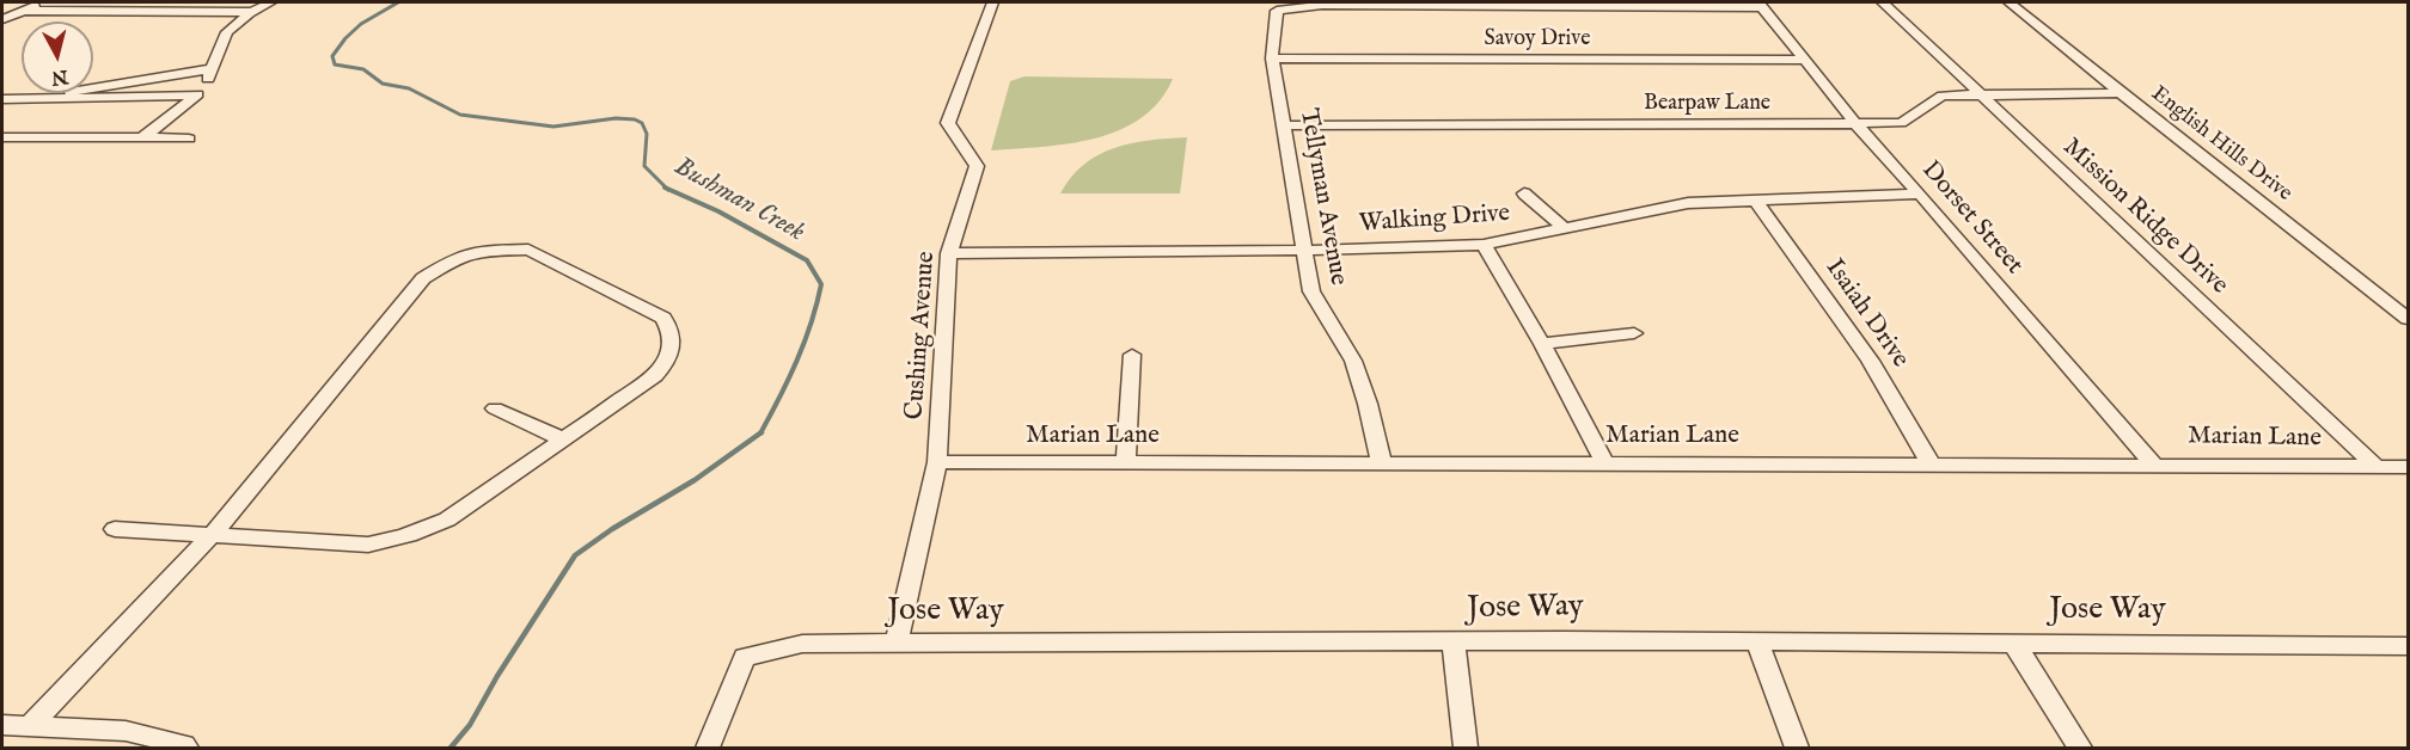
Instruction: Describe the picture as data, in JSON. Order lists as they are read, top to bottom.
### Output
{
  "streets": {
    "street": [
      "Savoy Drive",
      "Bearpaw Lane",
      "English Hills Drive",
      "Tellyman Avenue",
      "Mission Ridge Drive",
      "Dorset Street",
      "Walking Drive",
      "Isaiah Drive",
      "Cushing Avenue",
      "Marian Lane",
      "Jose Way"
    ]
  },
  "crossings": [
    ["Savoy Drive", "Tellyman Avenue"],
    ["Savoy Drive", "Dorset Street"],
    ["Bearpaw Lane", "English Hills Drive"],
    ["Bearpaw Lane", "Tellyman Avenue"],
    ["Bearpaw Lane", "Mission Ridge Drive"],
    ["Bearpaw Lane", "Dorset Street"],
    ["Tellyman Avenue", "Walking Drive"],
    ["Tellyman Avenue", "Marian Lane"],
    ["Mission Ridge Drive", "Marian Lane"],
    ["Dorset Street", "Walking Drive"],
    ["Dorset Street", "Marian Lane"],
    ["Walking Drive", "Isaiah Drive"],
    ["Walking Drive", "Cushing Avenue"],
    ["Isaiah Drive", "Marian Lane"],
    ["Cushing Avenue", "Marian Lane"],
    ["Cushing Avenue", "Jose Way"]
  ],
  "water": ["Bushman Creek"],
  "north": "bottom"
}
